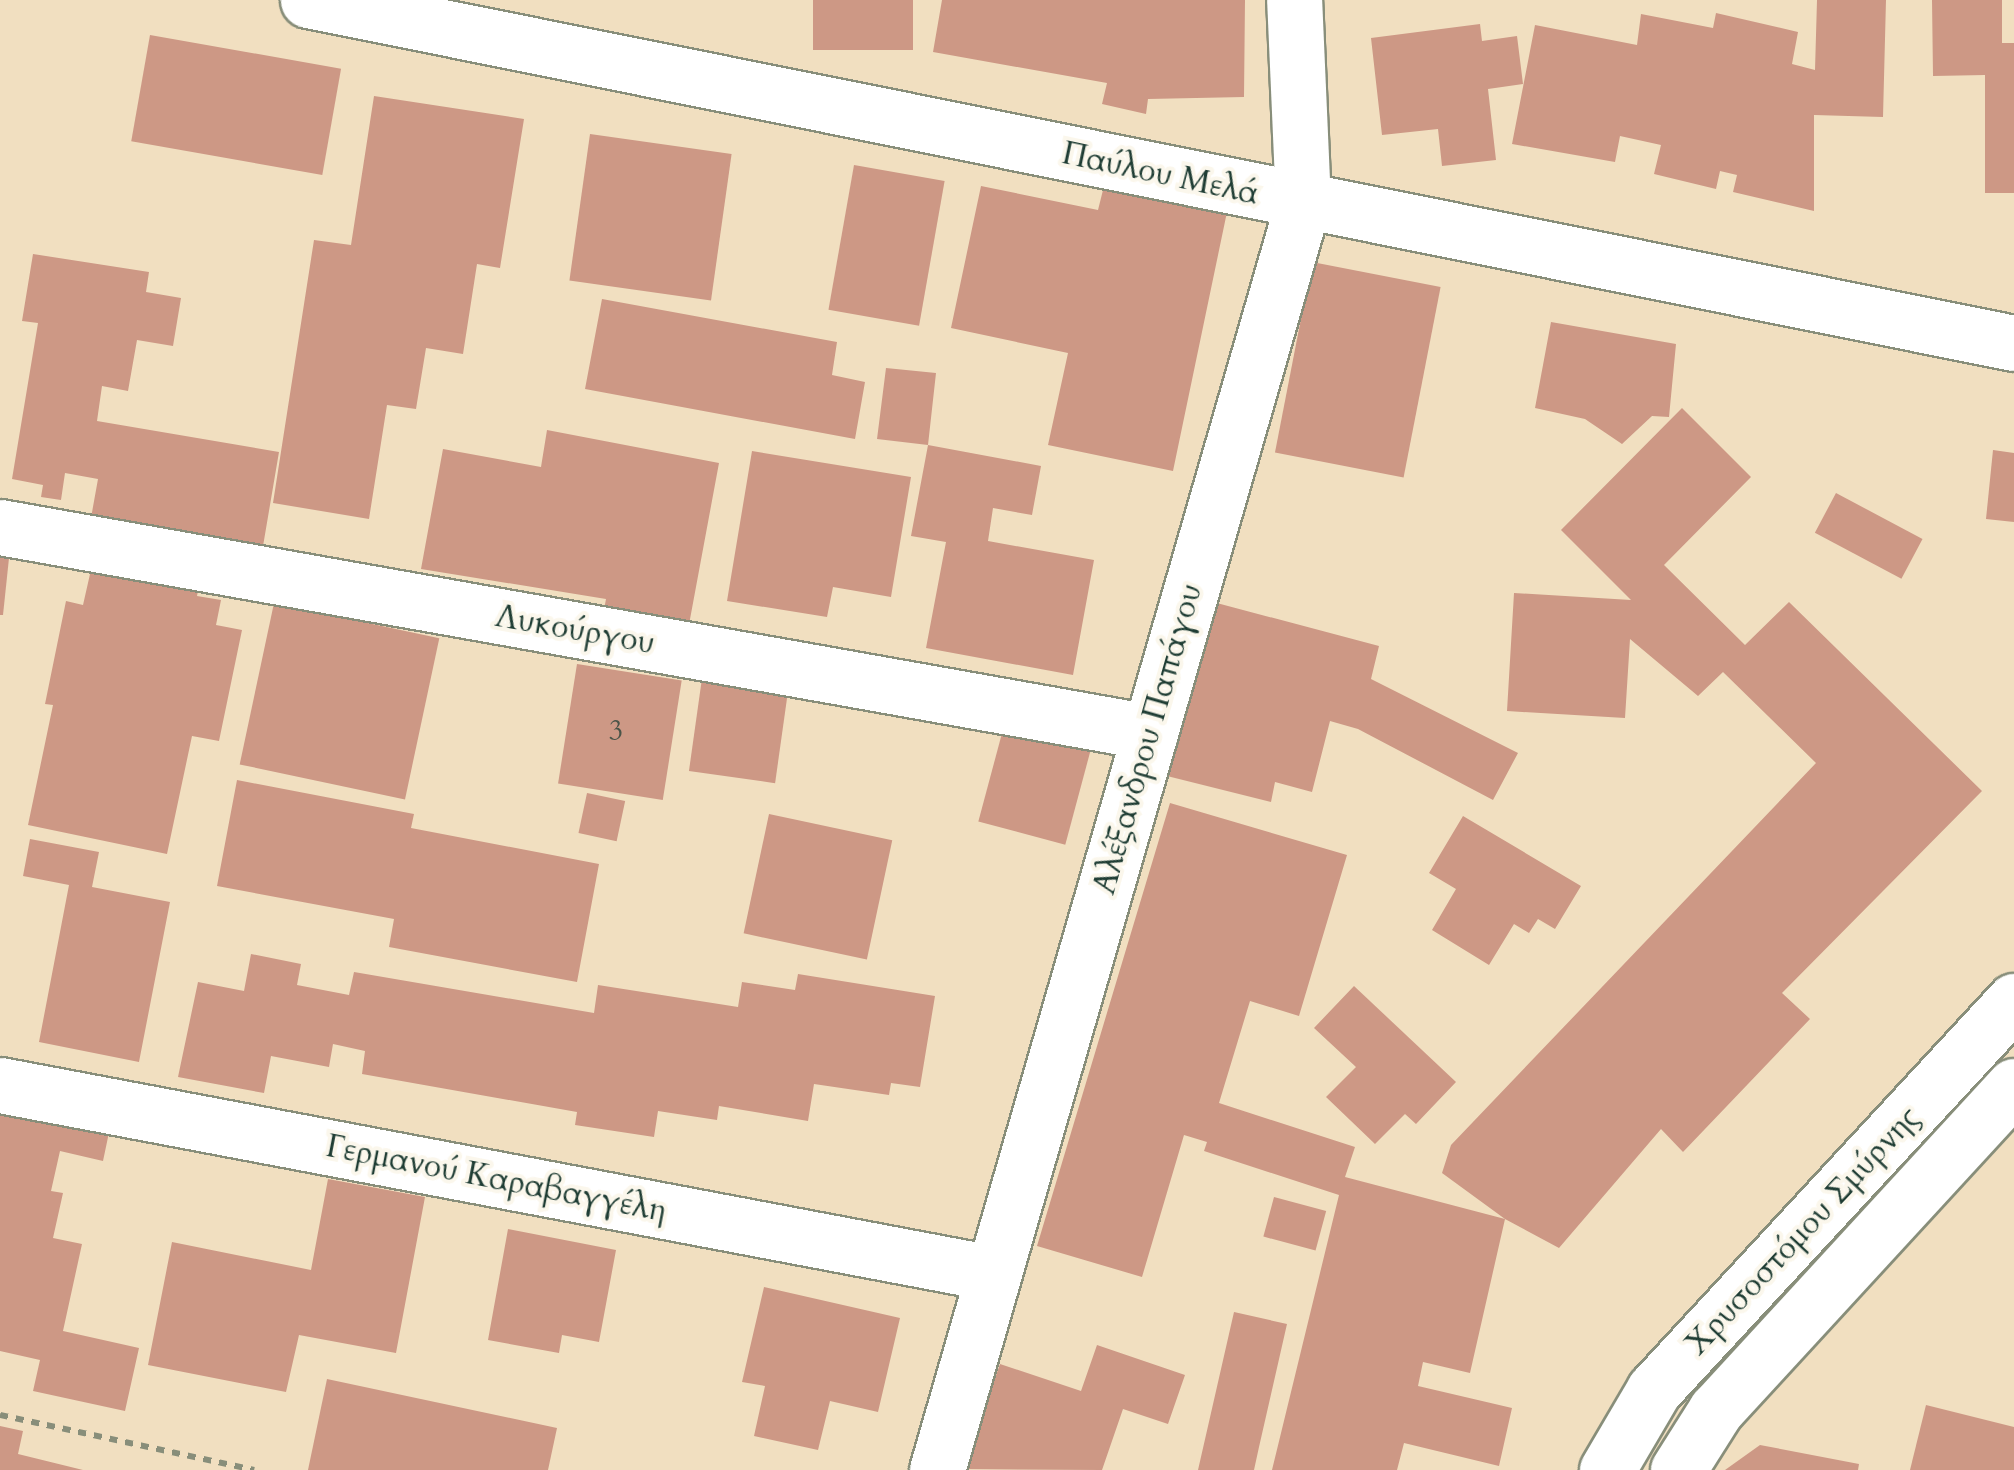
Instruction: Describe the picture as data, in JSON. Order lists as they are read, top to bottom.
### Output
{
  "streets": {
    "street": [
      "Παύλου Μελά",
      "Λυκούργου",
      "Αλέξανδρου Παπάγου",
      "Γερμανού Καραβαγγέλη",
      "Χρυσοστόμου Σμύρνης"
    ]
  },
  "crossings": [
    ["Παύλου Μελά", "Αλέξανδρου Παπάγου"],
    ["Λυκούργου", "Αλέξανδρου Παπάγου"],
    ["Αλέξανδρου Παπάγου", "Γερμανού Καραβαγγέλη"]
  ],
  "house_numbers": ["3"]
}
